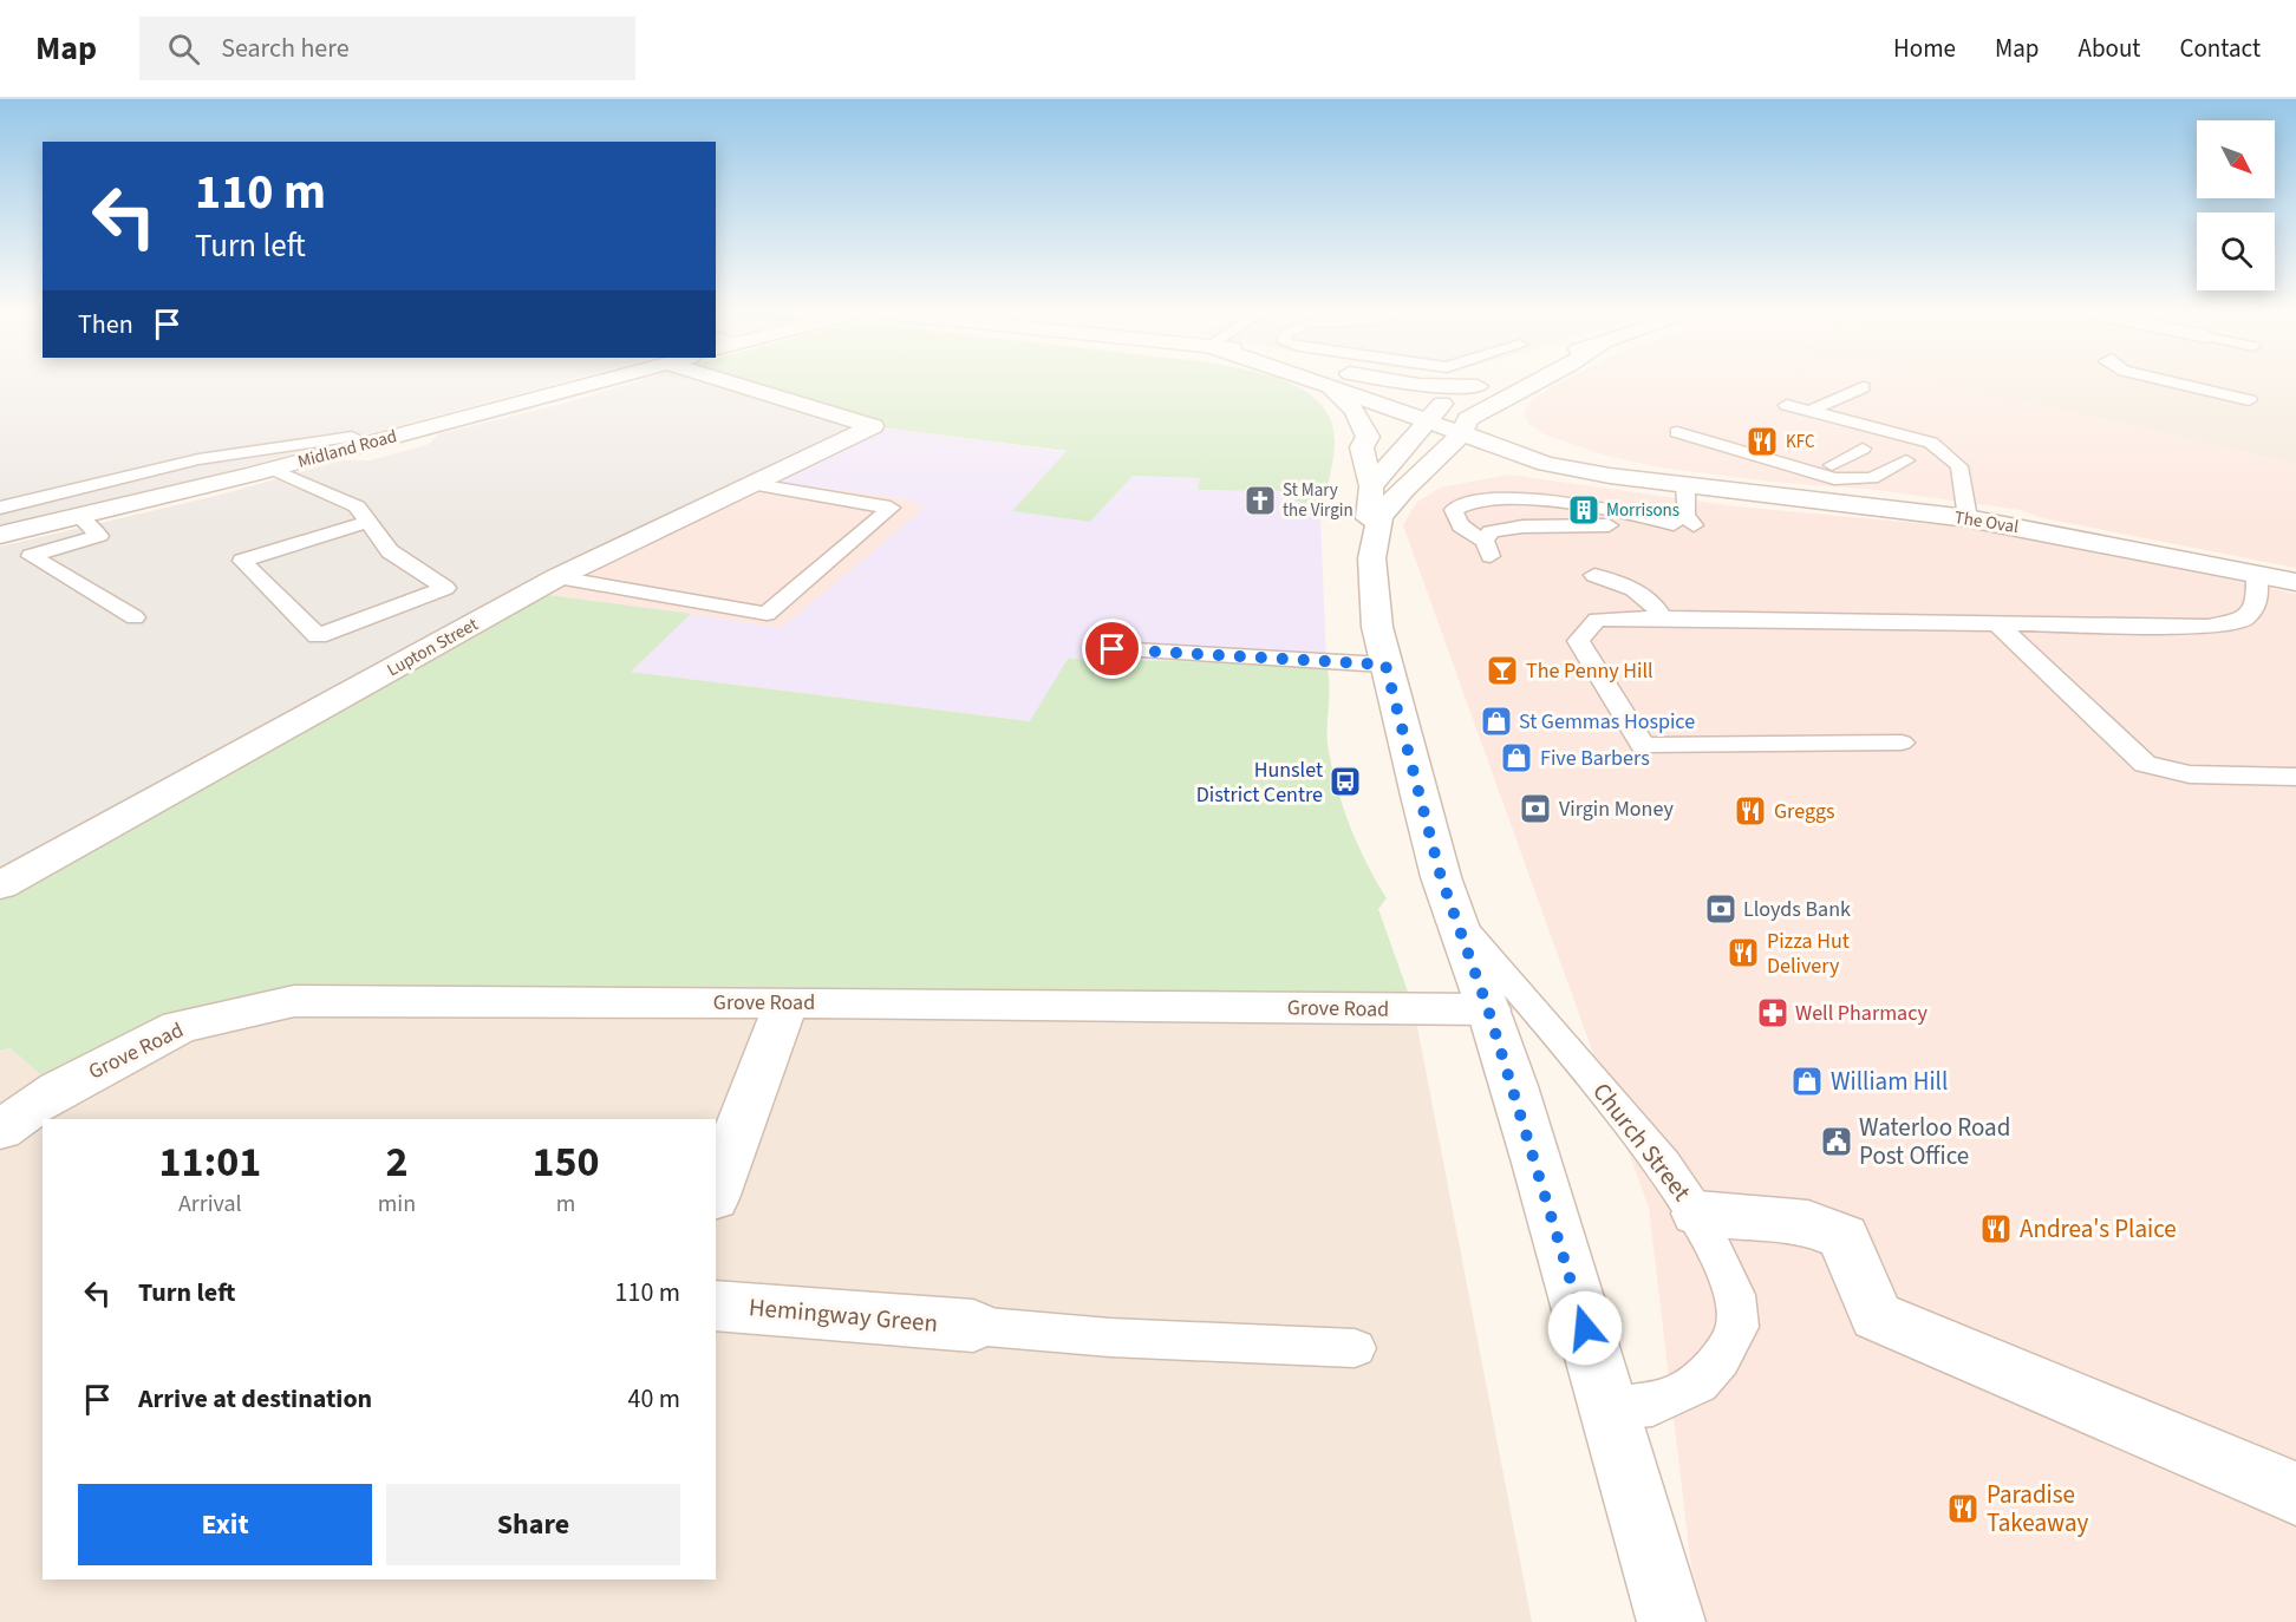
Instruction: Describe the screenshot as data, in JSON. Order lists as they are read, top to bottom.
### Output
{
  "streets": {
    "street": [
      "Midland Road",
      "The Oval",
      "Lupton Street",
      "Grove Road",
      "Church Street",
      "Hemingway Green"
    ]
  },
  "crossings": [
    ["The Oval", "Church Street"],
    ["Grove Road", "Church Street"]
  ],
  "places": {
    "restaurant": [
      "KFC",
      "Greggs",
      "Pizza Hut Delivery",
      "Andrea's Plaice",
      "Paradise Takeaway"
    ],
    "church": ["St Mary the Virgin"],
    "building": ["Morrisons"],
    "bar": ["The Penny Hill"],
    "shop": ["St Gemmas Hospice", "Five Barbers", "William Hill"],
    "bus stop": ["Hunslet District Centre"],
    "bank": ["Virgin Money", "Lloyds Bank"],
    "pharmacy": ["Well Pharmacy"],
    "public building": ["Waterloo Road Post Office"]
  },
  "north": "bottom right",
  "page": {
    "header": "Map",
    "search": "Search here",
    "nav": [
      "Home",
      "Map",
      "About",
      "Contact"
    ],
    "turn": ["110 m", "Turn left"],
    "then": "Then",
    "eta": [
      "11:01",
      "Arrival",
      "2",
      "min",
      "150",
      "m"
    ],
    "list": [
      {
        "name": "Turn left",
        "value": "110 m"
      },
      {
        "name": "Arrive at destination",
        "value": "40 m"
      }
    ],
    "buttons": ["Exit", "Share"]
  }
}
